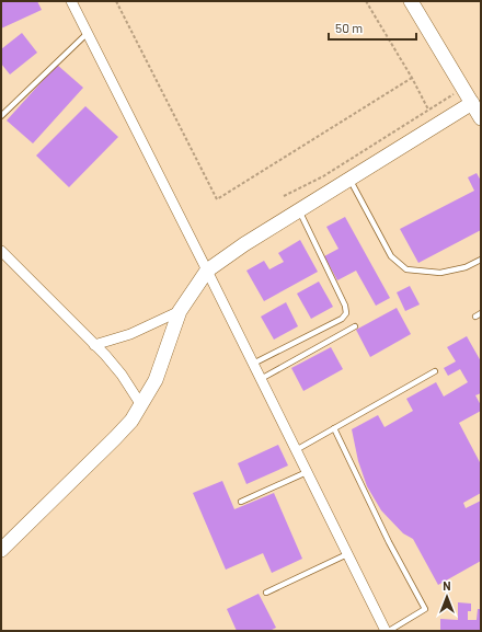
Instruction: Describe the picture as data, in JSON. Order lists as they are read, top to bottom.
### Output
{
  "scale_bar": "50 m",
  "north": "top"
}
